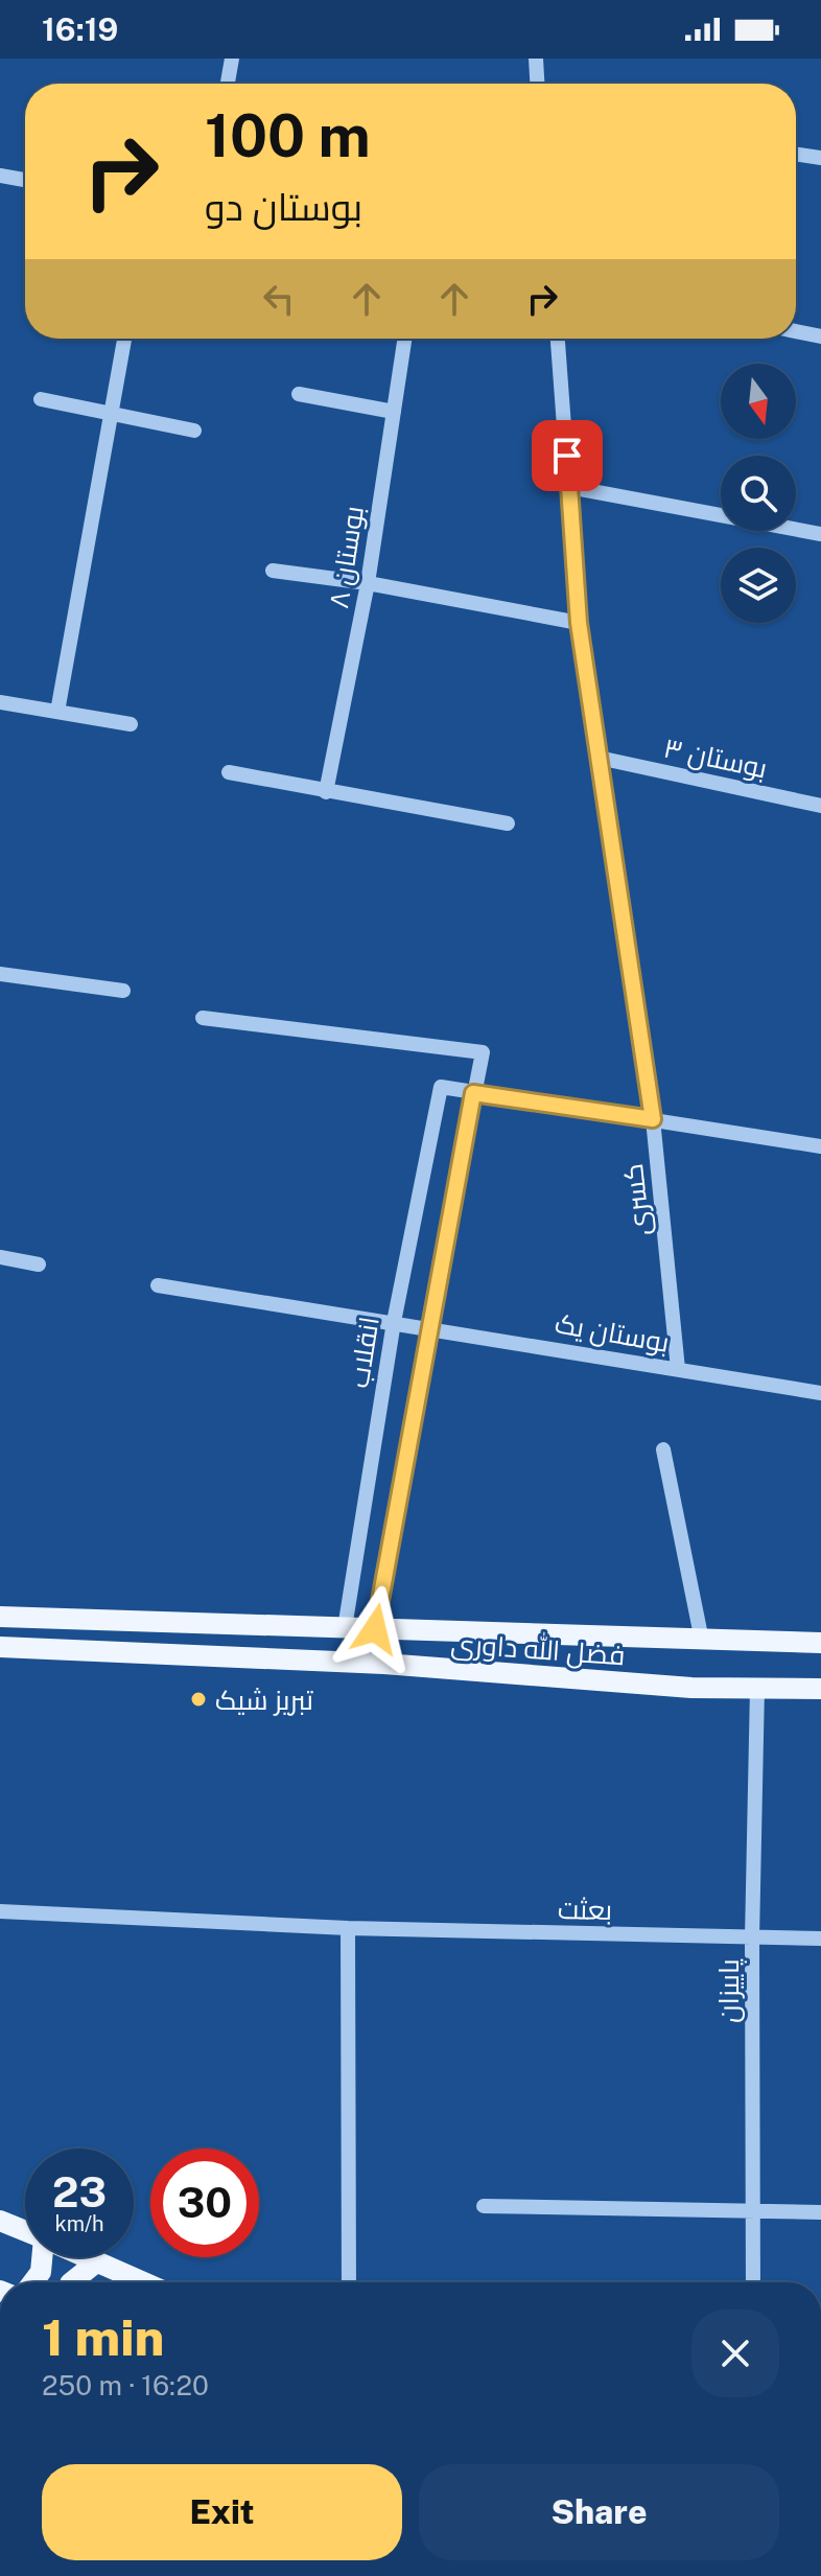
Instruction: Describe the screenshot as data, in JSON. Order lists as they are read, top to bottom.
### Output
{
  "streets": {
    "main road": ["فضل الله داوری"],
    "street": [
      "بوستان ۸",
      "بوستان ۳",
      "کسری",
      "بوستان یک",
      "انقلاب",
      "بعثت",
      "پاییزان"
    ]
  },
  "crossings": [
    ["بوستان ۳", "کسری"],
    ["کسری", "بوستان یک"],
    ["بوستان یک", "انقلاب"],
    ["انقلاب", "فضل الله داوری"],
    ["فضل الله داوری", "پاییزان"],
    ["بعثت", "پاییزان"]
  ],
  "places": ["تبریز شیک"],
  "north": "bottom",
  "page": {
    "status": "16:19",
    "turn": ["100 m", "بوستان دو"],
    "speed": "23 km/h",
    "limit": "30",
    "heading": ["1 min", "250 m · 16:20"],
    "buttons": ["Exit", "Share"]
  }
}
